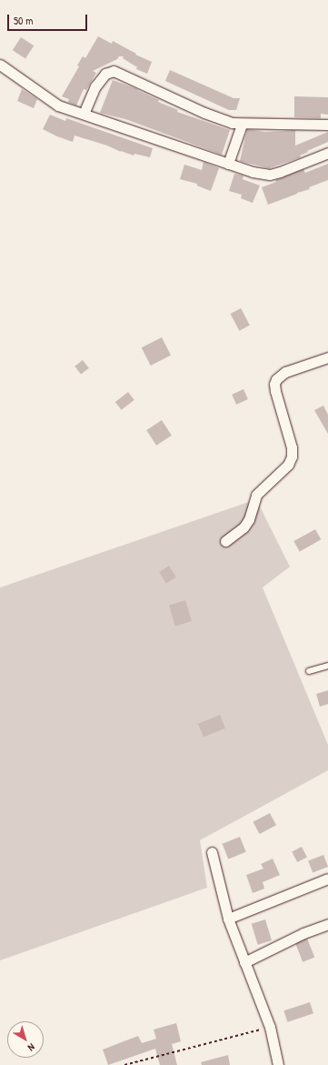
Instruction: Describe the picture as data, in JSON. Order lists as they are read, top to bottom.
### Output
{
  "scale_bar": "50 m",
  "north": "bottom right"
}
